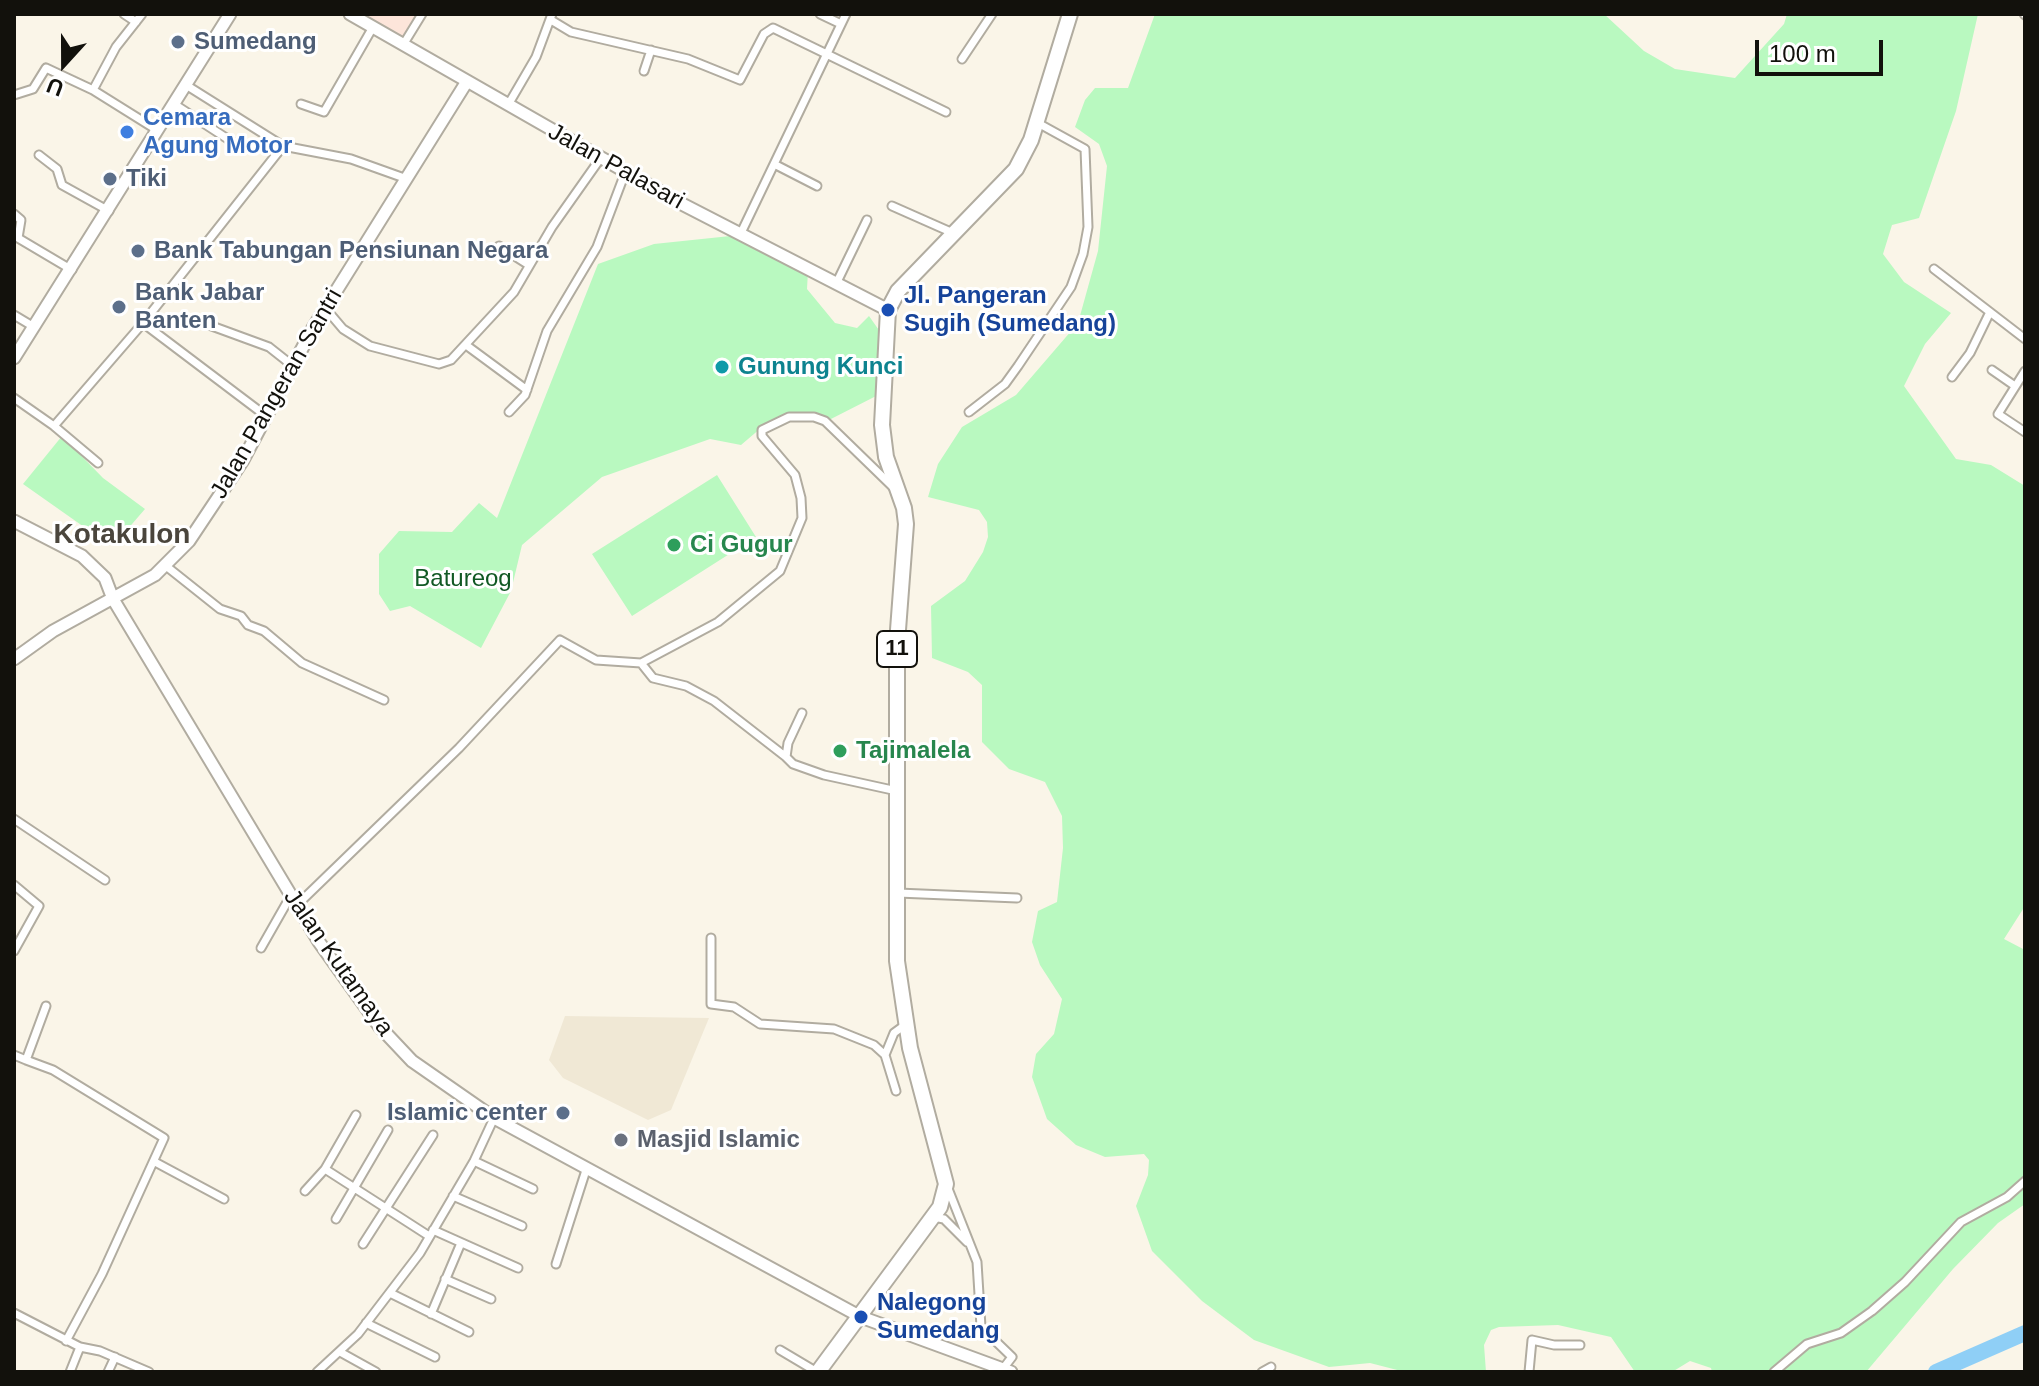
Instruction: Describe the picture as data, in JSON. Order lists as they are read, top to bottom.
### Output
{
  "streets": {
    "highway": ["11"],
    "main road": ["Jalan Palasari", "Jalan Pangeran Santri", "Jalan Kutamaya"]
  },
  "crossings": [
    ["Jalan Palasari", "Jalan Pangeran Santri"],
    ["Jalan Palasari", "11"],
    ["Jalan Pangeran Santri", "Jalan Kutamaya"]
  ],
  "districts": ["Kotakulon"],
  "parks": ["Batureog"],
  "places": [
    "Sumedang",
    "Cemara Agung Motor",
    "Tiki",
    "Bank Tabungan Pensiunan Negara",
    "Bank Jabar Banten",
    "Jl. Pangeran Sugih (Sumedang)",
    "Gunung Kunci",
    "Ci Gugur",
    "Tajimalela",
    "Islamic center",
    "Masjid Islamic",
    "Nalegong Sumedang"
  ],
  "scale_bar": "100 m",
  "north": "bottom"
}
